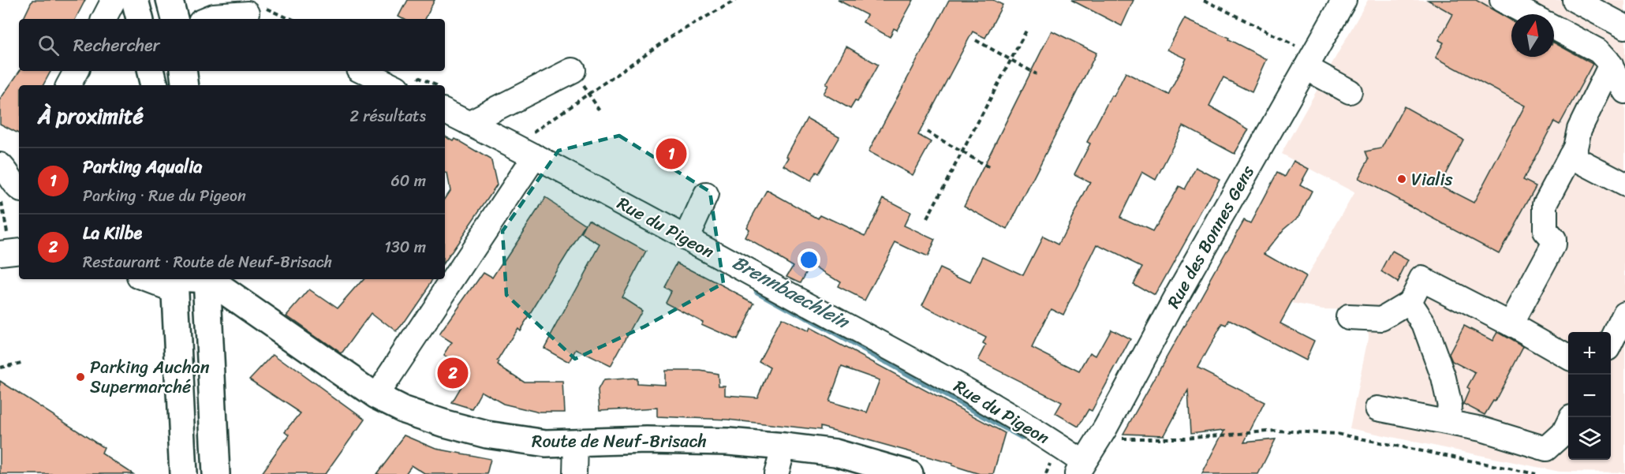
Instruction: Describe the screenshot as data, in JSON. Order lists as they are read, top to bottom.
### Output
{
  "streets": {
    "main road": ["Route de Neuf-Brisach"],
    "street": ["Rue du Pigeon", "Rue des Bonnes Gens"]
  },
  "crossings": [
    ["Rue du Pigeon", "Rue des Bonnes Gens"]
  ],
  "water": ["Brennbaechlein"],
  "places": ["Vialis", "Parking Auchan Supermarché"],
  "north": "top",
  "page": {
    "search": "Rechercher",
    "heading": ["À proximité", "2 résultats"],
    "pins": ["1", "2"],
    "list": [
      {
        "mark": "1",
        "name": "Parking Aqualia",
        "note": "Parking · Rue du Pigeon",
        "value": "60 m"
      },
      {
        "mark": "2",
        "name": "La Kilbe",
        "note": "Restaurant · Route de Neuf-Brisach",
        "value": "130 m"
      }
    ],
    "map_buttons": ["+", "−"]
  }
}
